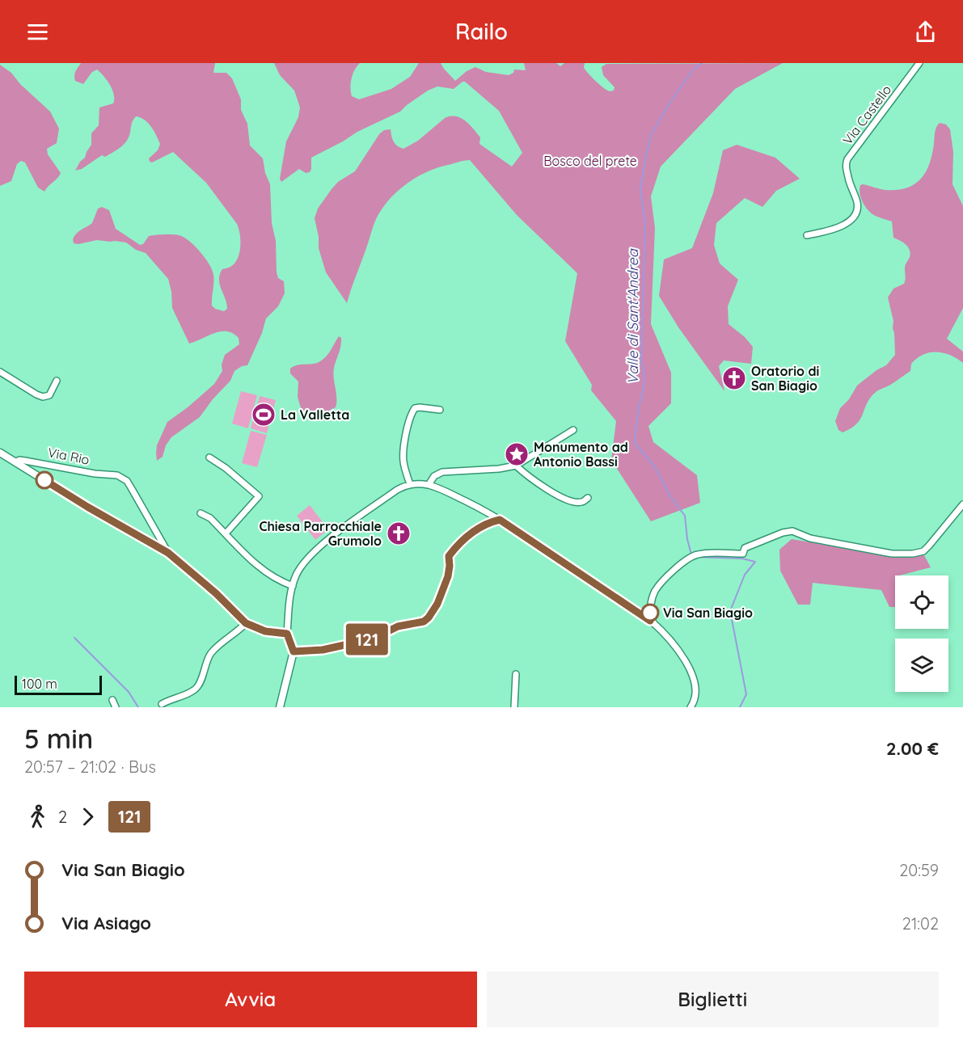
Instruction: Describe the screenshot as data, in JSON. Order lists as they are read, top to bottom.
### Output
{
  "streets": {
    "street": ["Via Castello", "Via Rio"]
  },
  "water": ["Valle di Sant'Andrea"],
  "parks": ["Bosco del prete"],
  "places": {
    "church": ["Oratorio di San Biagio", "Chiesa Parrocchiale Grumolo"],
    "sports": ["La Valletta"],
    "place": ["Monumento ad Antonio Bassi"],
    "other": ["Via San Biagio"]
  },
  "lines": ["bus line 121"],
  "scale_bar": "100 m",
  "page": {
    "header": "Railo",
    "on_map": "121",
    "scale": "100 m",
    "heading": ["5 min", "20:57 – 21:02 · Bus", "2.00 €"],
    "legs": ["2", "121"],
    "list": [
      {
        "name": "Via San Biagio",
        "value": "20:59"
      },
      {
        "name": "Via Asiago",
        "value": "21:02"
      }
    ],
    "buttons": ["Avvia", "Biglietti"]
  }
}
